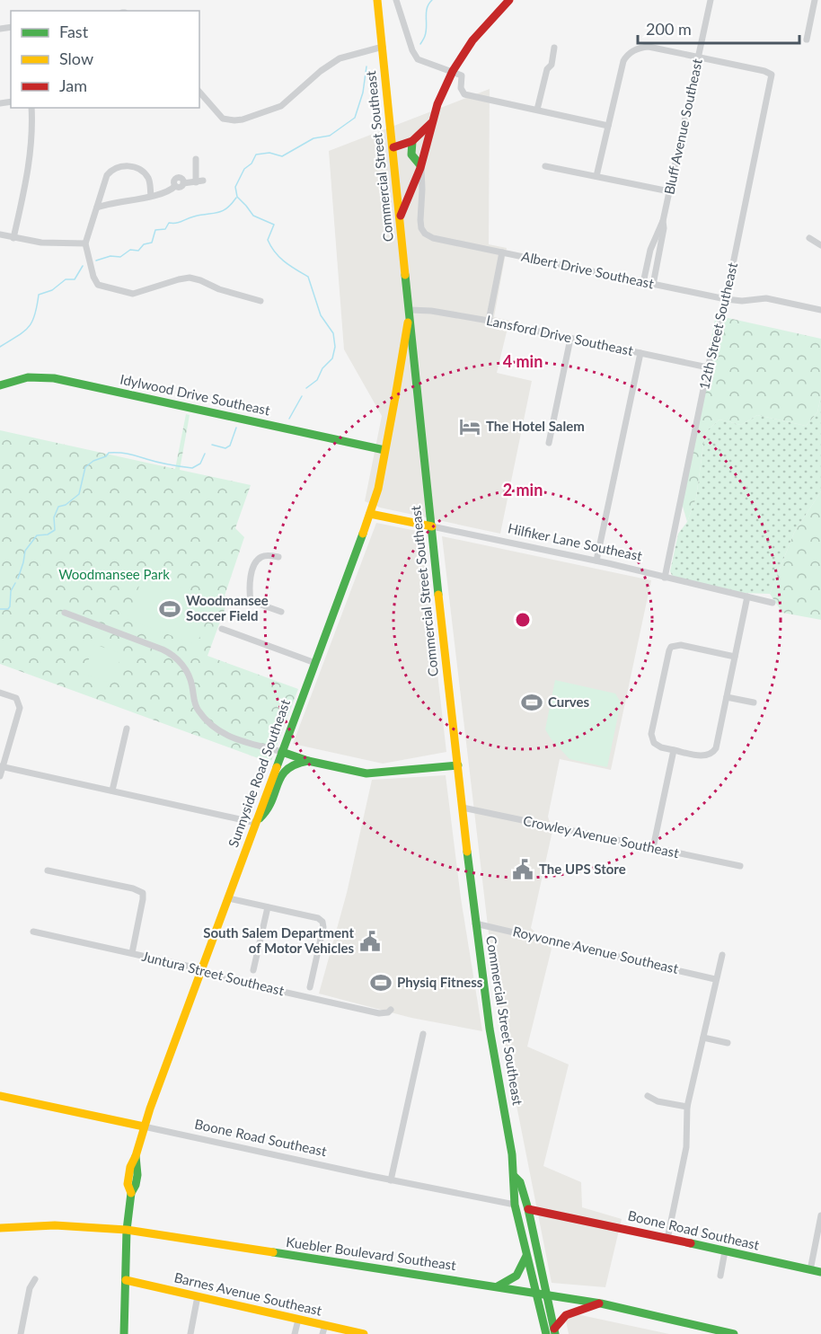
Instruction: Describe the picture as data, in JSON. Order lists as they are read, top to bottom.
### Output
{
  "streets": {
    "main road": [
      "Commercial Street Southeast",
      "Idylwood Drive Southeast",
      "Hilfiker Lane Southeast",
      "Sunnyside Road Southeast",
      "Boone Road Southeast",
      "Kuebler Boulevard Southeast",
      "Barnes Avenue Southeast"
    ],
    "street": [
      "Bluff Avenue Southeast",
      "Albert Drive Southeast",
      "12th Street Southeast",
      "Lansford Drive Southeast",
      "Crowley Avenue Southeast",
      "Royvonne Avenue Southeast",
      "Juntura Street Southeast"
    ]
  },
  "crossings": [
    ["Bluff Avenue Southeast", "Albert Drive Southeast"],
    ["Bluff Avenue Southeast", "12th Street Southeast"],
    ["Commercial Street Southeast", "Lansford Drive Southeast"],
    ["Commercial Street Southeast", "Hilfiker Lane Southeast"],
    ["Commercial Street Southeast", "Sunnyside Road Southeast"],
    ["Commercial Street Southeast", "Crowley Avenue Southeast"],
    ["Commercial Street Southeast", "Royvonne Avenue Southeast"],
    ["Commercial Street Southeast", "Boone Road Southeast"],
    ["Commercial Street Southeast", "Kuebler Boulevard Southeast"],
    ["Albert Drive Southeast", "12th Street Southeast"],
    ["12th Street Southeast", "Lansford Drive Southeast"],
    ["12th Street Southeast", "Hilfiker Lane Southeast"],
    ["Lansford Drive Southeast", "Sunnyside Road Southeast"],
    ["Idylwood Drive Southeast", "Sunnyside Road Southeast"],
    ["Hilfiker Lane Southeast", "Sunnyside Road Southeast"],
    ["Sunnyside Road Southeast", "Juntura Street Southeast"],
    ["Sunnyside Road Southeast", "Boone Road Southeast"],
    ["Sunnyside Road Southeast", "Kuebler Boulevard Southeast"],
    ["Sunnyside Road Southeast", "Barnes Avenue Southeast"]
  ],
  "parks": ["Woodmansee Park"],
  "places": {
    "hotel": ["The Hotel Salem"],
    "sports": ["Woodmansee Soccer Field", "Curves", "Physiq Fitness"],
    "public building": ["The UPS Store", "South Salem Department of Motor Vehicles"]
  },
  "legend": ["Fast", "Slow", "Jam"],
  "scale_bar": "200 m",
  "rings": ["4 min", "2 min"]
}
